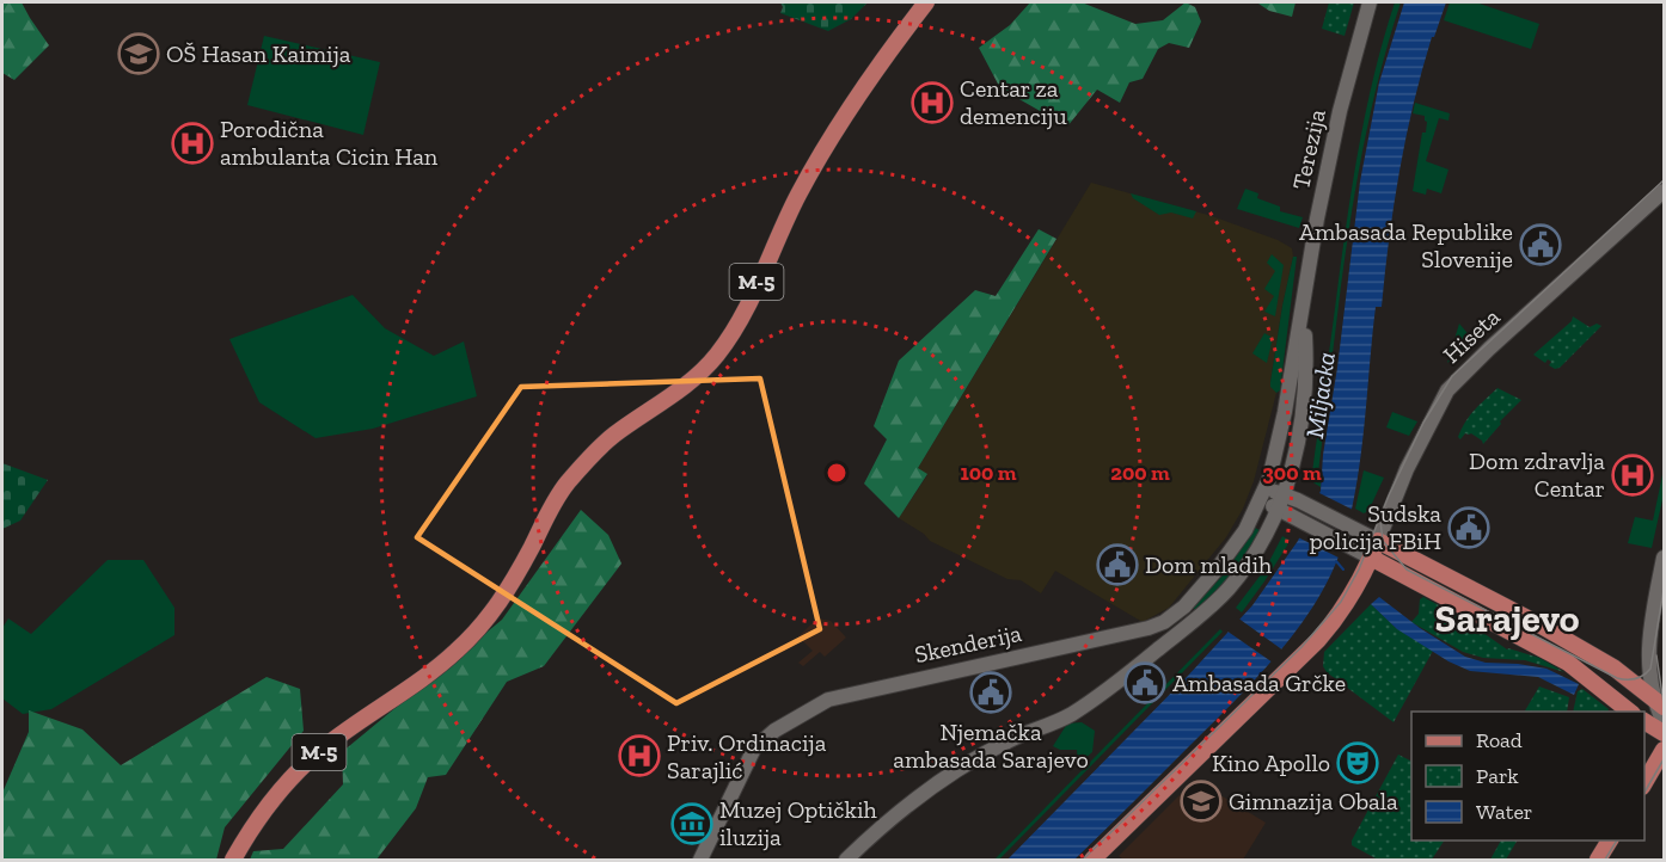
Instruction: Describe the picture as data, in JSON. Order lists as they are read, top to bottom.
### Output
{
  "streets": {
    "main road": [
      "Terezija",
      "M-5",
      "Hiseta",
      "Skenderija"
    ]
  },
  "crossings": [
    ["Terezija", "Skenderija"]
  ],
  "districts": ["Sarajevo"],
  "water": ["Miljacka"],
  "places": {
    "school or university": ["OŠ Hasan Kaimija", "Gimnazija Obala"],
    "hospital": [
      "Centar za demenciju",
      "Porodična ambulanta Cicin Han",
      "Dom zdravlja Centar",
      "Priv. Ordinacija Sarajlić"
    ],
    "public building": [
      "Ambasada Republike Slovenije",
      "Sudska policija FBiH",
      "Dom mladih",
      "Ambasada Grčke",
      "Njemačka ambasada Sarajevo"
    ],
    "theatre": ["Kino Apollo"],
    "museum": ["Muzej Optičkih iluzija"]
  },
  "legend": ["Road", "Park", "Water"],
  "rings": ["100 m", "200 m", "300 m"]
}
